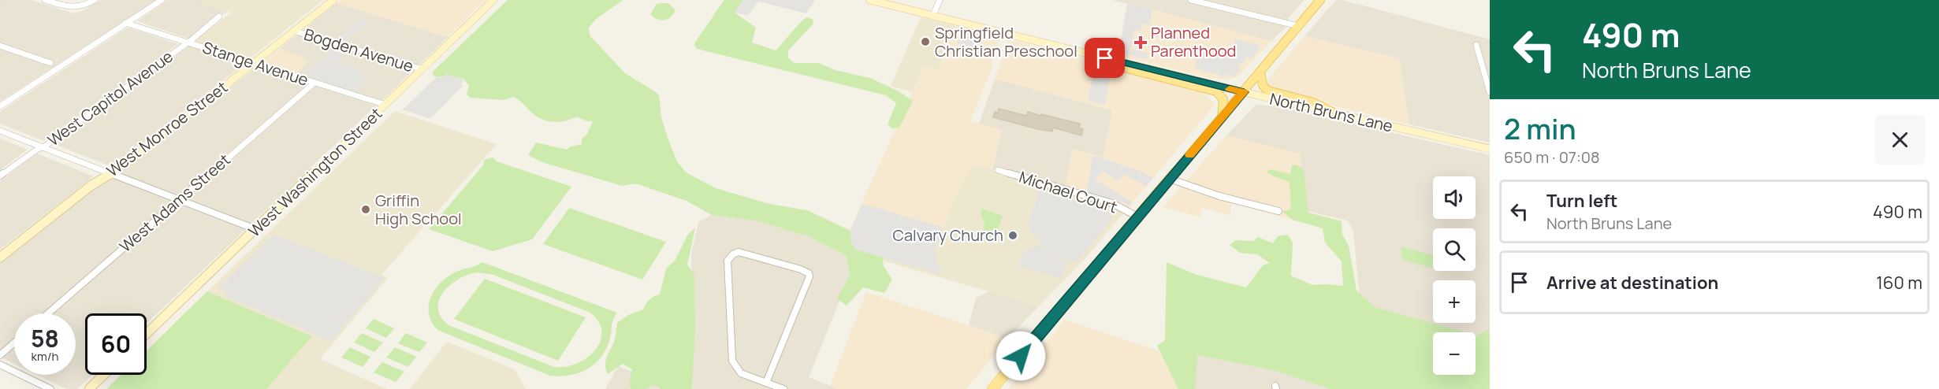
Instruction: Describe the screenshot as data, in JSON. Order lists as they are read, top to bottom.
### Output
{
  "streets": {
    "street": [
      "Bogden Avenue",
      "Stange Avenue",
      "West Capitol Avenue",
      "North Bruns Lane",
      "West Monroe Street",
      "West Washington Street",
      "Michael Court",
      "West Adams Street"
    ]
  },
  "crossings": [
    ["Bogden Avenue", "West Monroe Street"],
    ["Bogden Avenue", "West Washington Street"],
    ["Stange Avenue", "West Capitol Avenue"],
    ["Stange Avenue", "West Monroe Street"],
    ["Stange Avenue", "West Washington Street"],
    ["Stange Avenue", "West Adams Street"]
  ],
  "places": {
    "other": ["Springfield Christian Preschool", "Griffin High School", "Calvary Church"],
    "health": ["Planned Parenthood"]
  },
  "page": {
    "turn": ["490 m", "North Bruns Lane"],
    "heading": ["2 min", "650 m · 07:08"],
    "map_buttons": ["+", "−"],
    "list": [
      {
        "name": "Turn left",
        "note": "North Bruns Lane",
        "value": "490 m"
      },
      {
        "name": "Arrive at destination",
        "value": "160 m"
      }
    ],
    "speed": "58 km/h",
    "limit": "60"
  }
}
